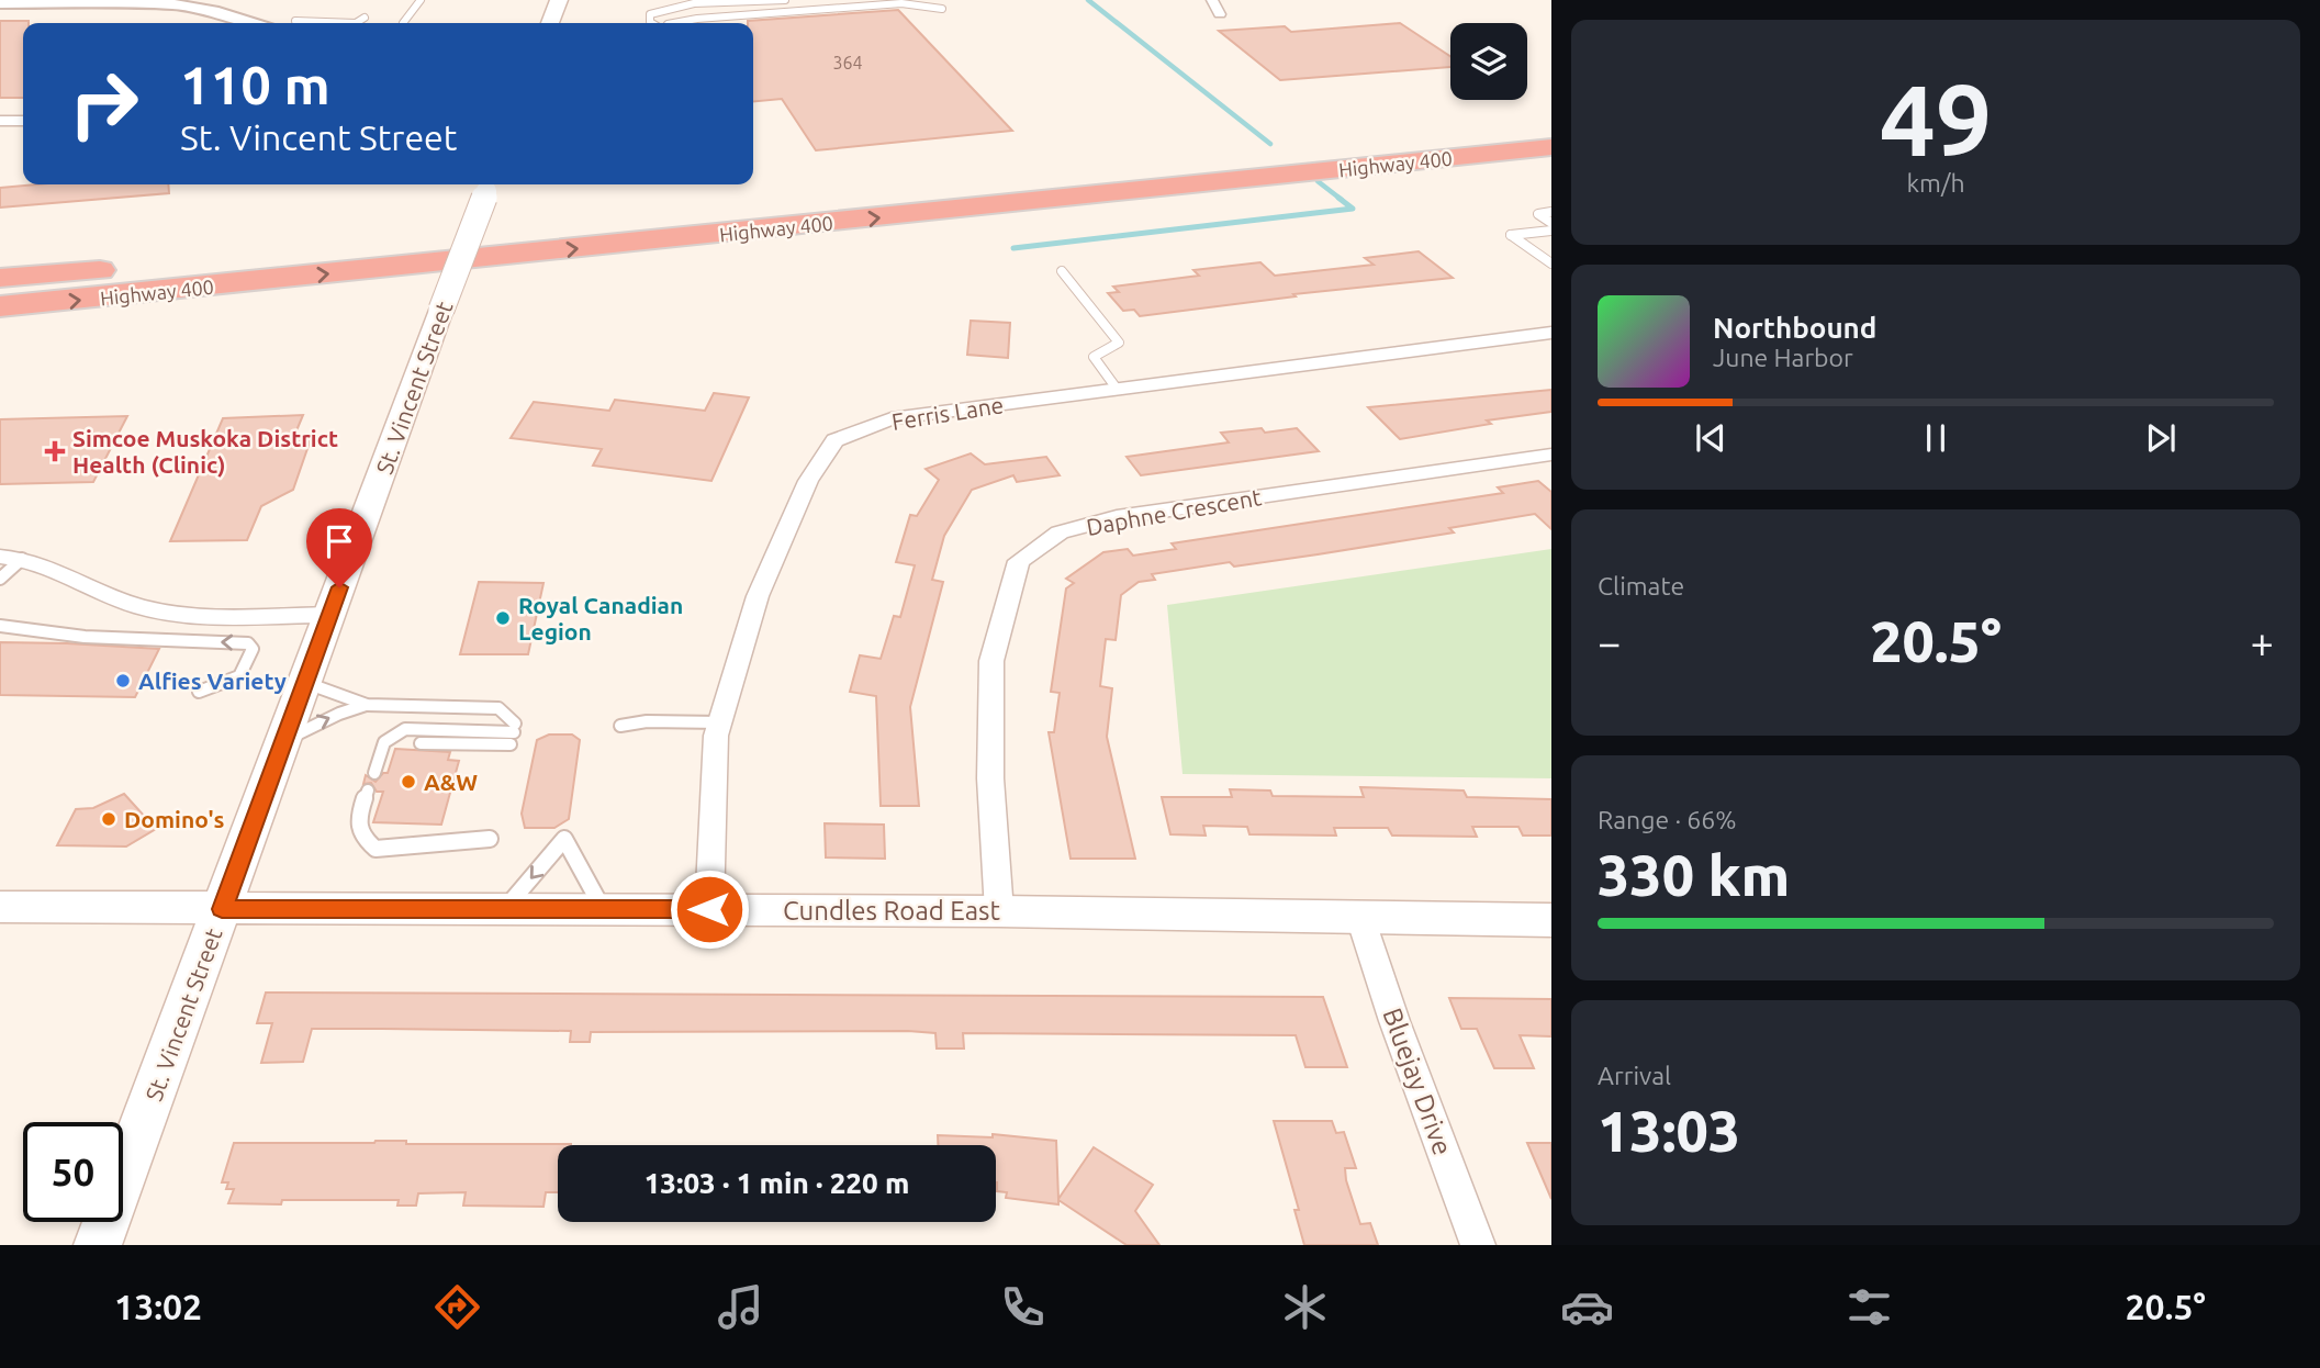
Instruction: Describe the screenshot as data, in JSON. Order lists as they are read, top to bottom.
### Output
{
  "streets": {
    "highway": ["Highway 400"],
    "main road": ["St. Vincent Street", "Cundles Road East"],
    "street": ["Ferris Lane", "Daphne Crescent", "Bluejay Drive"]
  },
  "crossings": [
    ["St. Vincent Street", "Cundles Road East"],
    ["Ferris Lane", "Cundles Road East"],
    ["Daphne Crescent", "Cundles Road East"],
    ["Cundles Road East", "Bluejay Drive"]
  ],
  "places": {
    "health": ["Simcoe Muskoka District Health (Clinic)"],
    "other": [
      "Royal Canadian Legion",
      "Alfies Variety",
      "A&W",
      "Domino's"
    ]
  },
  "house_numbers": ["364"],
  "page": {
    "tile": [
      ["49", "km/h"],
      "Climate",
      ["Range · 66%", "330 km"],
      ["Arrival", "13:03"]
    ],
    "turn": ["110 m", "St. Vincent Street"],
    "song": ["Northbound", "June Harbor"],
    "heat": ["−", "20.5°", "+"],
    "limit": "50",
    "trip": "13:03 · 1 min · 220 m",
    "tabs": ["13:02", "20.5°"]
  }
}
